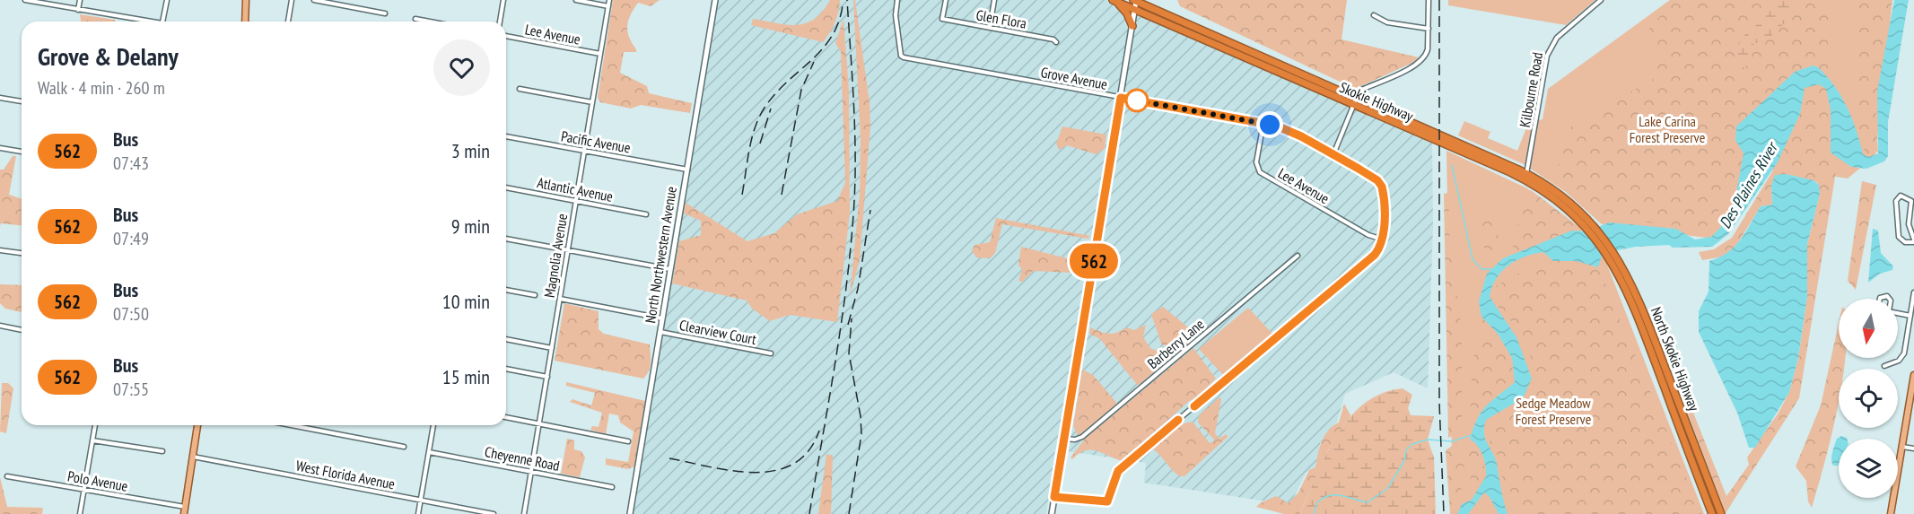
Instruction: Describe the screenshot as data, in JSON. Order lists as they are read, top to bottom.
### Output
{
  "streets": {
    "highway": ["Skokie Highway", "North Skokie Highway"],
    "street": [
      "Glen Flora",
      "Lee Avenue",
      "Grove Avenue",
      "Kilbourne Road",
      "Pacific Avenue",
      "Atlantic Avenue",
      "North Northwestern Avenue",
      "Magnolia Avenue",
      "Clearview Court",
      "Barberry Lane",
      "Cheyenne Road",
      "West Florida Avenue",
      "Polo Avenue"
    ]
  },
  "crossings": [
    ["Lee Avenue", "Grove Avenue"],
    ["Lee Avenue", "Magnolia Avenue"],
    ["Kilbourne Road", "Skokie Highway"],
    ["Skokie Highway", "North Skokie Highway"],
    ["Pacific Avenue", "North Northwestern Avenue"],
    ["Pacific Avenue", "Magnolia Avenue"],
    ["Atlantic Avenue", "Magnolia Avenue"],
    ["North Northwestern Avenue", "Clearview Court"],
    ["Magnolia Avenue", "Cheyenne Road"]
  ],
  "water": ["Des Plaines River"],
  "parks": ["Lake Carina Forest Preserve", "Sedge Meadow Forest Preserve"],
  "lines": ["bus line 562"],
  "north": "bottom",
  "page": {
    "on_map": "562",
    "heading": ["Grove & Delany", "Walk · 4 min · 260 m"],
    "list": [
      {
        "mark": "562",
        "name": "Bus",
        "note": "07:43",
        "value": "3 min"
      },
      {
        "mark": "562",
        "name": "Bus",
        "note": "07:49",
        "value": "9 min"
      },
      {
        "mark": "562",
        "name": "Bus",
        "note": "07:50",
        "value": "10 min"
      },
      {
        "mark": "562",
        "name": "Bus",
        "note": "07:55",
        "value": "15 min"
      }
    ]
  }
}
